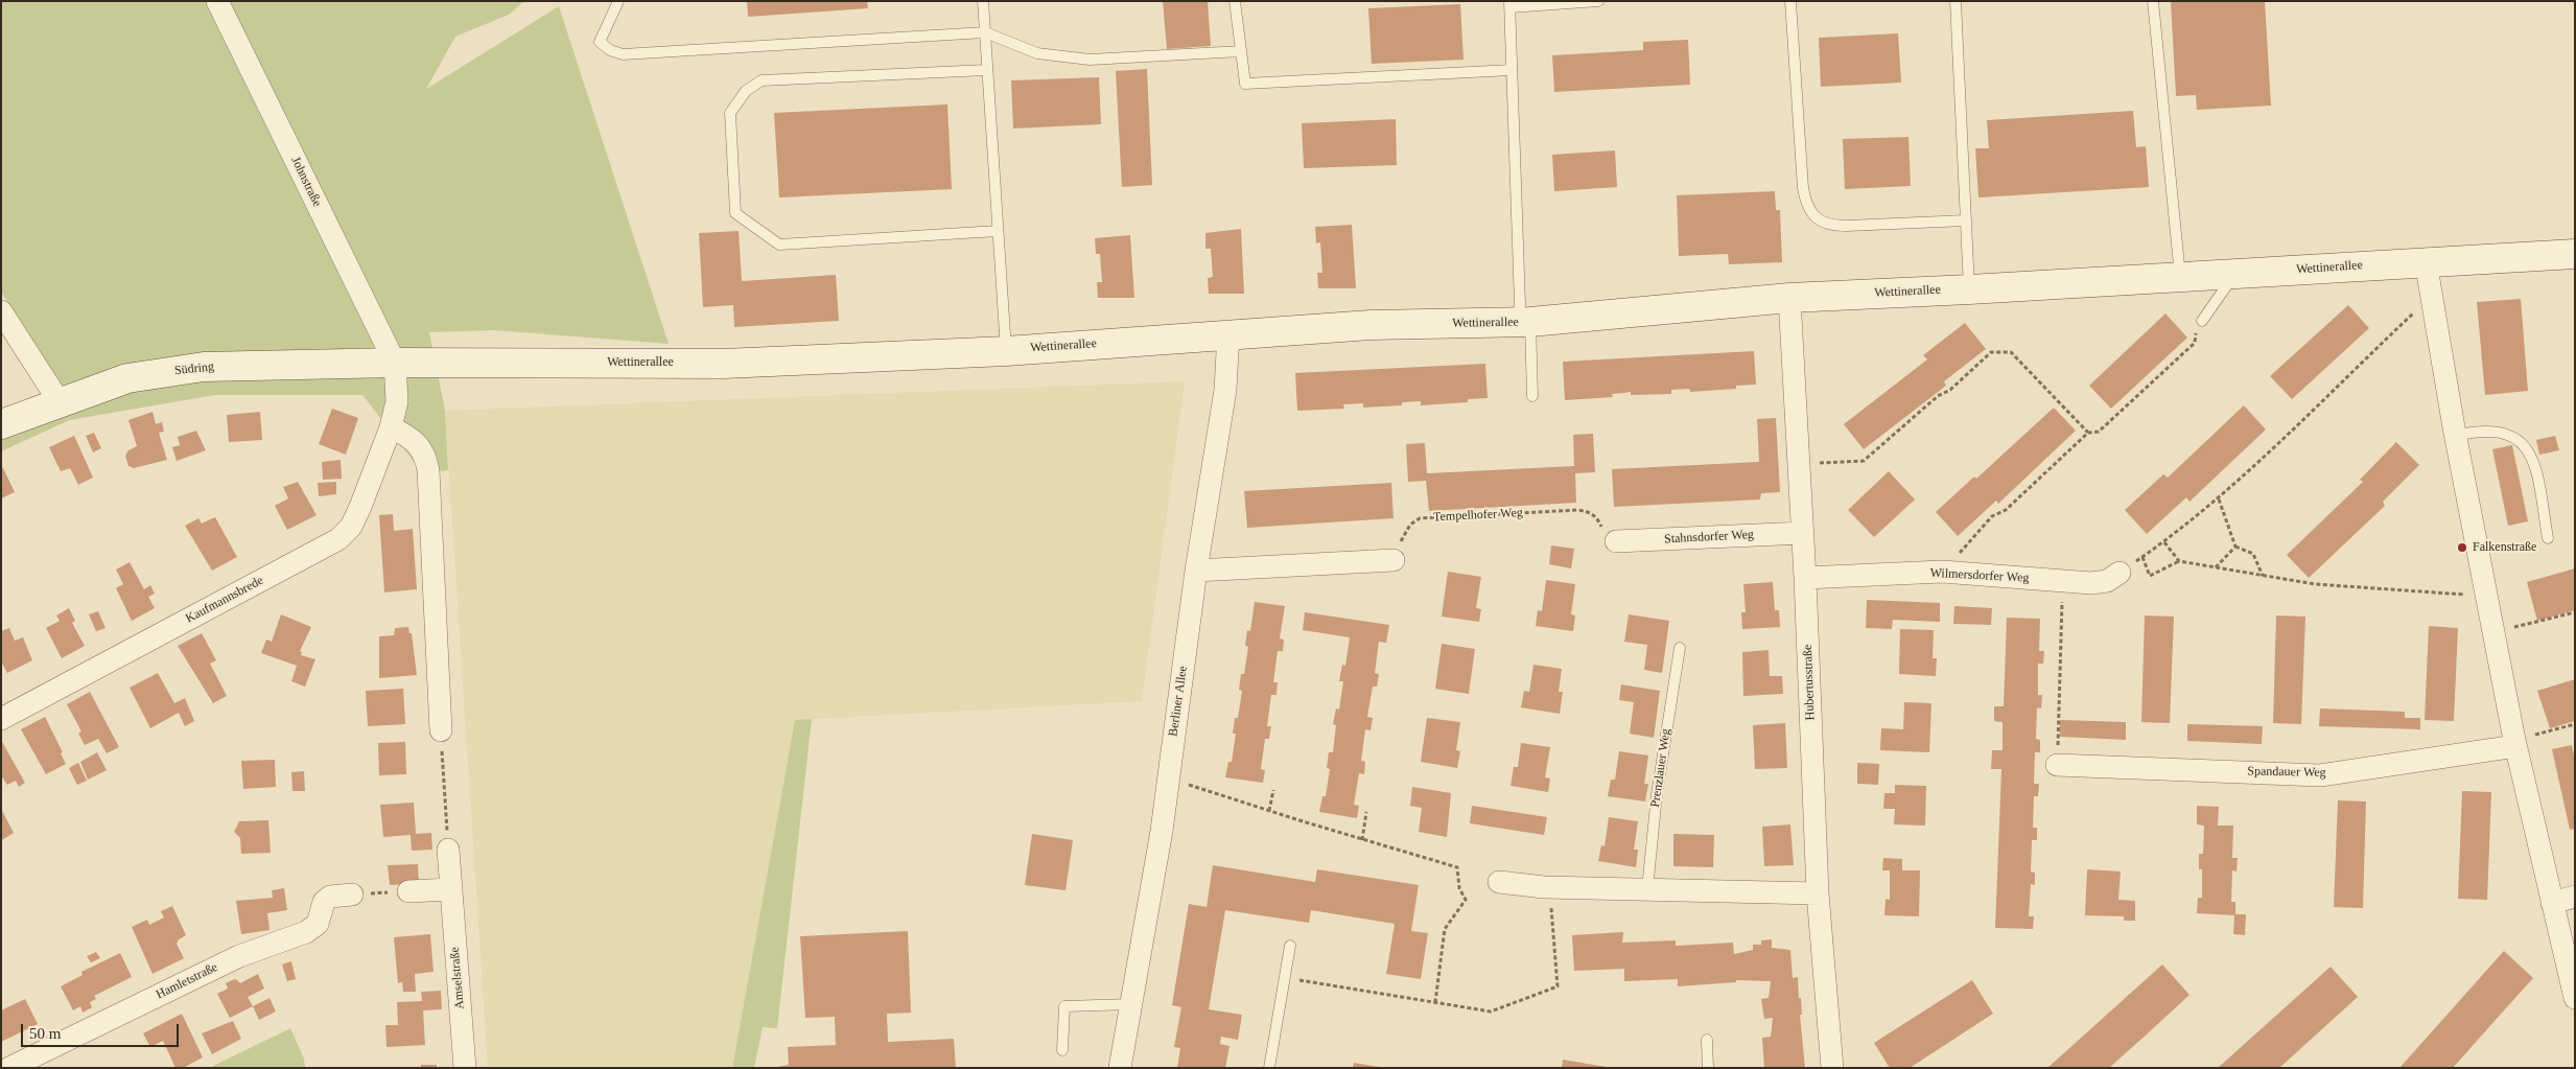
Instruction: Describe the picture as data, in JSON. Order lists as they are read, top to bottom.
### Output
{
  "streets": {
    "street": [
      "Johnstraße",
      "Wettinerallee",
      "Südring",
      "Stahnsdorfer Weg",
      "Wilmersdorfer Weg",
      "Kaufmannsbrede",
      "Hubertusstraße",
      "Berliner Allee",
      "Spandauer Weg",
      "Amselstraße",
      "Hamletstraße"
    ],
    "lane": ["Prenzlauer Weg"],
    "path": ["Tempelhofer Weg"]
  },
  "crossings": [
    ["Johnstraße", "Wettinerallee"],
    ["Johnstraße", "Südring"],
    ["Johnstraße", "Kaufmannsbrede"],
    ["Wettinerallee", "Südring"],
    ["Wettinerallee", "Kaufmannsbrede"],
    ["Wettinerallee", "Hubertusstraße"],
    ["Wettinerallee", "Berliner Allee"],
    ["Südring", "Kaufmannsbrede"],
    ["Tempelhofer Weg", "Stahnsdorfer Weg"],
    ["Stahnsdorfer Weg", "Hubertusstraße"],
    ["Wilmersdorfer Weg", "Hubertusstraße"]
  ],
  "places": ["Falkenstraße"],
  "scale_bar": "50 m"
}
